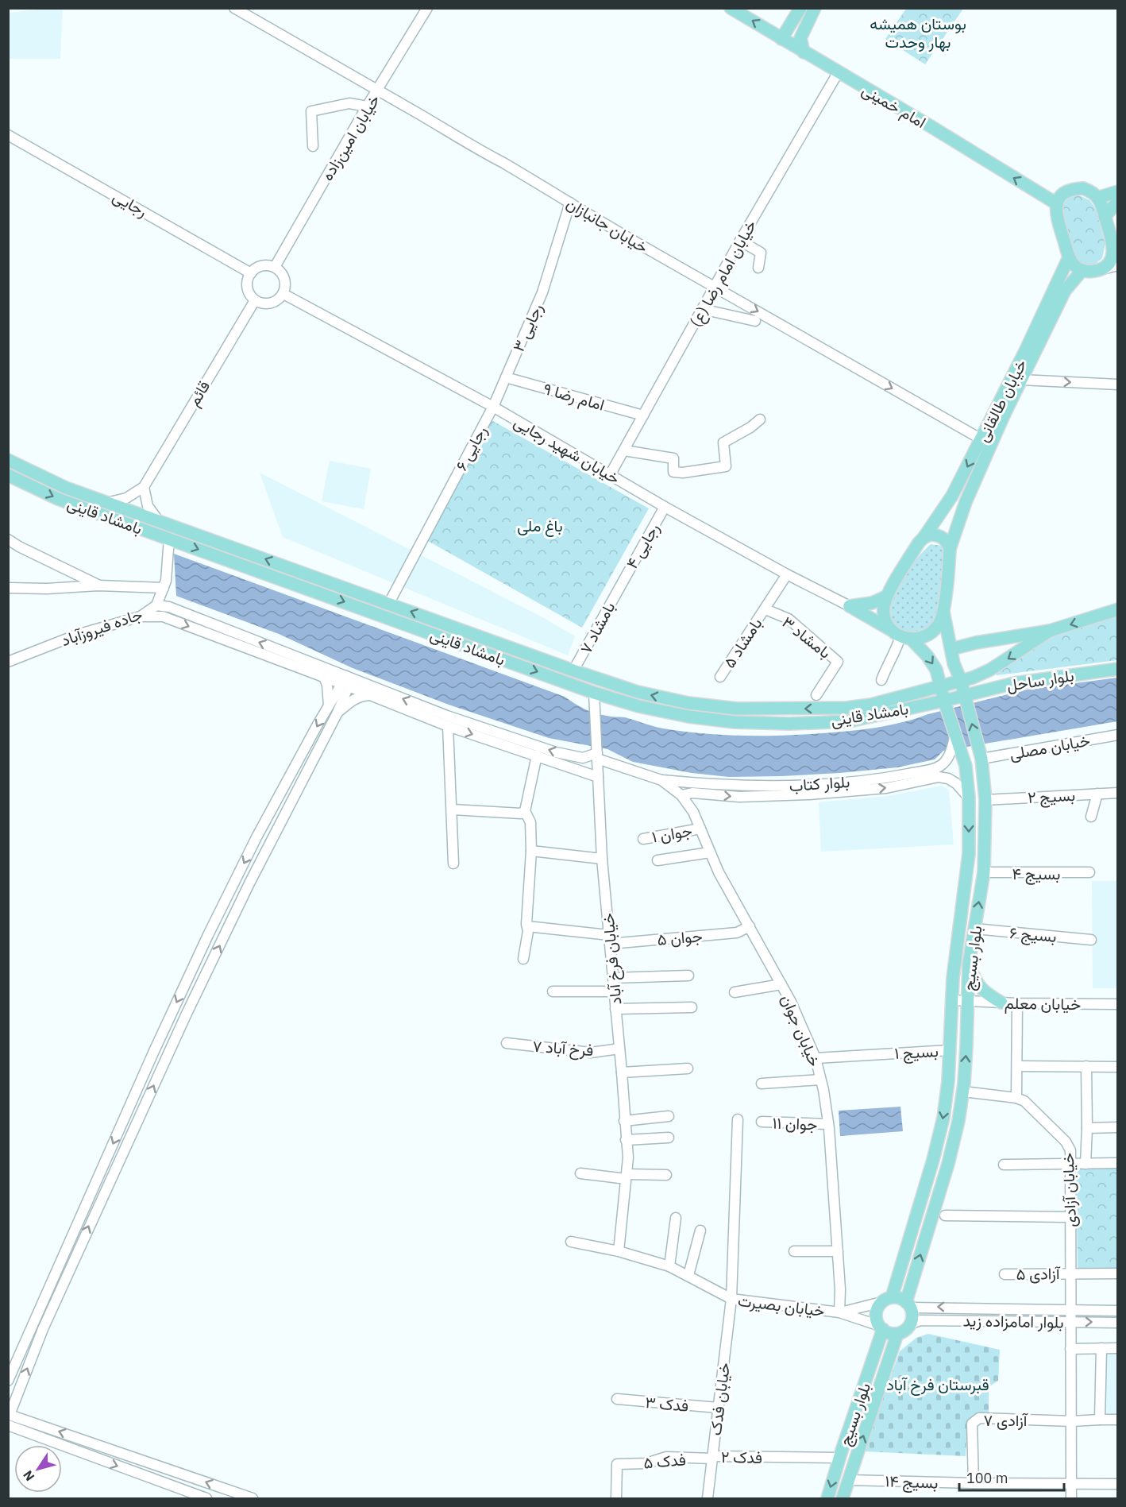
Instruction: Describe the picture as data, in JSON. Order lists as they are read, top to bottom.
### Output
{
  "streets": {
    "main road": [
      "امام خمینی",
      "خیابان طالقانی",
      "بامشاد قاینی",
      "بلوار ساحل",
      "بلوار بسیج"
    ],
    "street": [
      "خیابان امین‌زاده",
      "رجایی",
      "خیابان جانبازان",
      "خیابان امام رضا (ع)",
      "رجایی ۳",
      "قائم",
      "امام رضا ۹",
      "رجایی ۶",
      "خیابان شهید رجایی",
      "رجایی ۴",
      "جاده فیروزآباد",
      "بامشاد ۷",
      "بامشاد ۳",
      "بامشاد ۵",
      "خیابان مصلی",
      "بلوار کتاب",
      "بسیج ۲",
      "جوان ۱",
      "بسیج ۴",
      "بسیج ۶",
      "جوان ۵",
      "خیابان فرخ آباد",
      "خیابان معلم",
      "خیابان جوان",
      "فرخ آباد ۷",
      "بسیج ۱",
      "جوان ۱۱",
      "خیابان آزادی",
      "آزادی ۵",
      "خیابان بصیرت",
      "بلوار امامزاده زید",
      "خیابان فدک",
      "فدک ۳",
      "آزادی ۷",
      "فدک ۲",
      "فدک ۵",
      "بسیج ۱۴"
    ]
  },
  "crossings": [
    ["امام خمینی", "خیابان امام رضا (ع)"],
    ["خیابان امین‌زاده", "رجایی"],
    ["خیابان امین‌زاده", "خیابان جانبازان"],
    ["خیابان امین‌زاده", "قائم"],
    ["خیابان امین‌زاده", "خیابان شهید رجایی"],
    ["رجایی", "قائم"],
    ["رجایی", "خیابان شهید رجایی"],
    ["خیابان جانبازان", "خیابان امام رضا (ع)"],
    ["خیابان جانبازان", "رجایی ۳"],
    ["خیابان جانبازان", "خیابان طالقانی"],
    ["خیابان امام رضا (ع)", "امام رضا ۹"],
    ["خیابان امام رضا (ع)", "خیابان شهید رجایی"],
    ["رجایی ۳", "امام رضا ۹"],
    ["رجایی ۳", "رجایی ۶"],
    ["رجایی ۳", "خیابان شهید رجایی"],
    ["قائم", "خیابان شهید رجایی"],
    ["قائم", "بامشاد قاینی"],
    ["خیابان طالقانی", "بلوار بسیج"],
    ["رجایی ۶", "خیابان شهید رجایی"],
    ["رجایی ۶", "بامشاد قاینی"],
    ["خیابان شهید رجایی", "رجایی ۴"],
    ["خیابان شهید رجایی", "بامشاد ۵"],
    ["بامشاد قاینی", "جاده فیروزآباد"],
    ["بامشاد قاینی", "بامشاد ۷"],
    ["بامشاد قاینی", "بلوار ساحل"],
    ["بامشاد قاینی", "بلوار بسیج"],
    ["بامشاد قاینی", "خیابان فرخ آباد"],
    ["رجایی ۴", "بامشاد ۷"],
    ["بامشاد ۳", "بامشاد ۵"],
    ["بلوار ساحل", "بلوار بسیج"],
    ["خیابان مصلی", "بلوار بسیج"],
    ["بلوار کتاب", "بلوار بسیج"],
    ["بلوار کتاب", "خیابان جوان"],
    ["بسیج ۲", "بلوار بسیج"],
    ["جوان ۱", "خیابان جوان"],
    ["بسیج ۴", "بلوار بسیج"],
    ["بسیج ۶", "بلوار بسیج"],
    ["جوان ۵", "خیابان فرخ آباد"],
    ["جوان ۵", "خیابان جوان"],
    ["بلوار بسیج", "خیابان معلم"],
    ["بلوار بسیج", "بسیج ۱"],
    ["بلوار بسیج", "خیابان آزادی"],
    ["بلوار بسیج", "بلوار امامزاده زید"],
    ["بلوار بسیج", "فدک ۲"],
    ["بلوار بسیج", "بسیج ۱۴"],
    ["خیابان فرخ آباد", "فرخ آباد ۷"],
    ["خیابان فرخ آباد", "خیابان بصیرت"],
    ["خیابان جوان", "بسیج ۱"],
    ["خیابان جوان", "جوان ۱۱"],
    ["خیابان جوان", "خیابان بصیرت"],
    ["خیابان آزادی", "آزادی ۵"],
    ["خیابان آزادی", "بلوار امامزاده زید"],
    ["خیابان بصیرت", "خیابان فدک"],
    ["خیابان فدک", "فدک ۳"],
    ["خیابان فدک", "فدک ۲"],
    ["خیابان فدک", "فدک ۵"],
    ["آزادی ۷", "بسیج ۱۴"],
    ["فدک ۲", "فدک ۵"]
  ],
  "one_way": ["امام خمینی", "خیابان جانبازان"],
  "parks": ["بوستان همیشه بهار وحدت", "باغ ملی", "قبرستان فرخ آباد"],
  "scale_bar": "100 m",
  "north": "bottom left"
}
